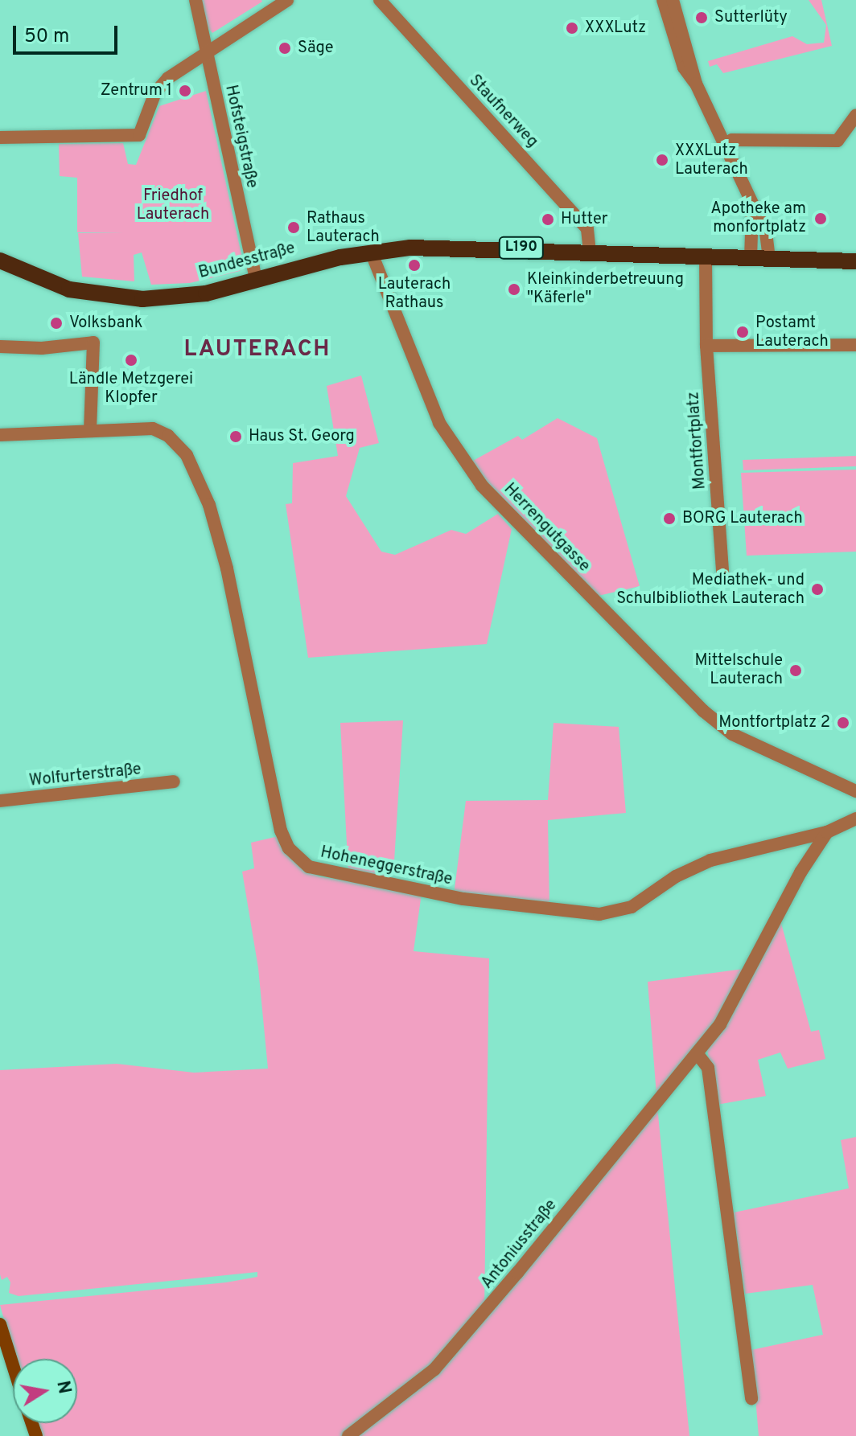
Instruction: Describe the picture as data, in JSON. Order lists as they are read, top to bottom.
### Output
{
  "streets": {
    "main road": ["L190", "Bundesstraße"],
    "street": [
      "Staufnerweg",
      "Hofsteigstraße",
      "Montfortplatz",
      "Herrengutgasse",
      "Wolfurterstraße",
      "Hoheneggerstraße",
      "Antoniusstraße"
    ]
  },
  "crossings": [
    ["Staufnerweg", "Bundesstraße"],
    ["Hofsteigstraße", "Bundesstraße"],
    ["Bundesstraße", "Montfortplatz"],
    ["Bundesstraße", "Herrengutgasse"],
    ["Hoheneggerstraße", "Antoniusstraße"]
  ],
  "districts": ["LAUTERACH"],
  "parks": ["Friedhof Lauterach"],
  "places": [
    "Sutterlüty",
    "XXXLutz",
    "Säge",
    "Zentrum 1",
    "XXXLutz Lauterach",
    "Apotheke am monfortplatz",
    "Hutter",
    "Rathaus Lauterach",
    "Lauterach Rathaus",
    "Kleinkinderbetreuung \"Käferle\"",
    "Volksbank",
    "Postamt Lauterach",
    "Ländle Metzgerei Klopfer",
    "Haus St. Georg",
    "BORG Lauterach",
    "Mediathek- und Schulbibliothek Lauterach",
    "Mittelschule Lauterach",
    "Montfortplatz 2"
  ],
  "scale_bar": "50 m",
  "north": "right"
}
